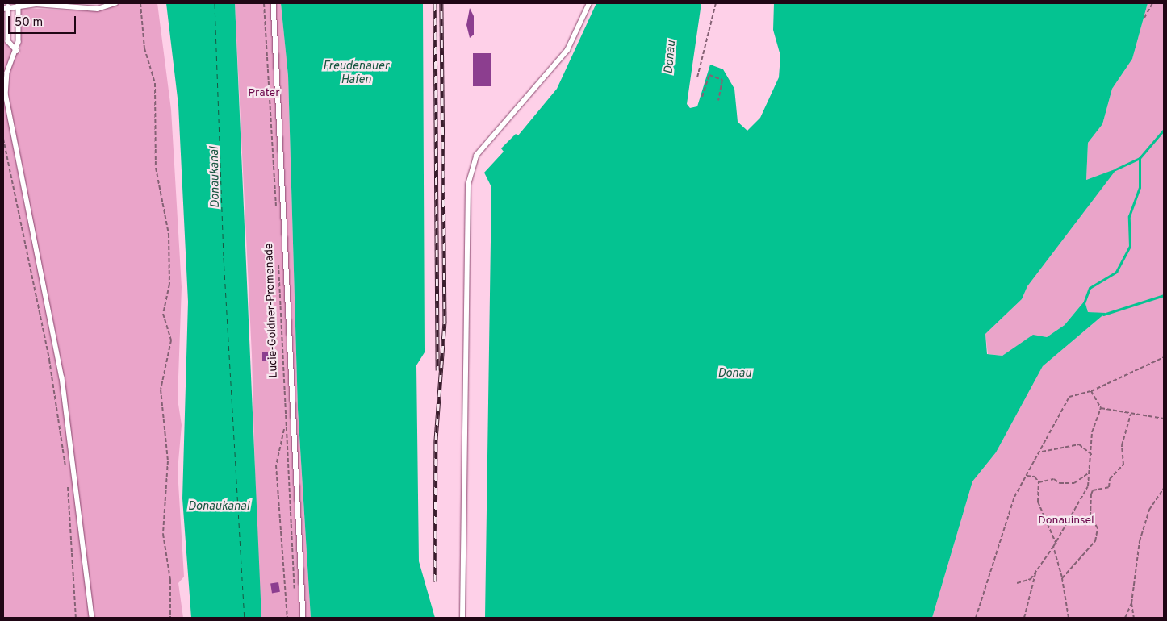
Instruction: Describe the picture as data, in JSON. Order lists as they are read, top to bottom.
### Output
{
  "streets": {
    "path": ["Lucie-Goldner-Promenade"]
  },
  "water": ["Donau", "Freudenauer Hafen", "Donaukanal"],
  "parks": ["Prater", "Donauinsel"],
  "scale_bar": "50 m"
}
